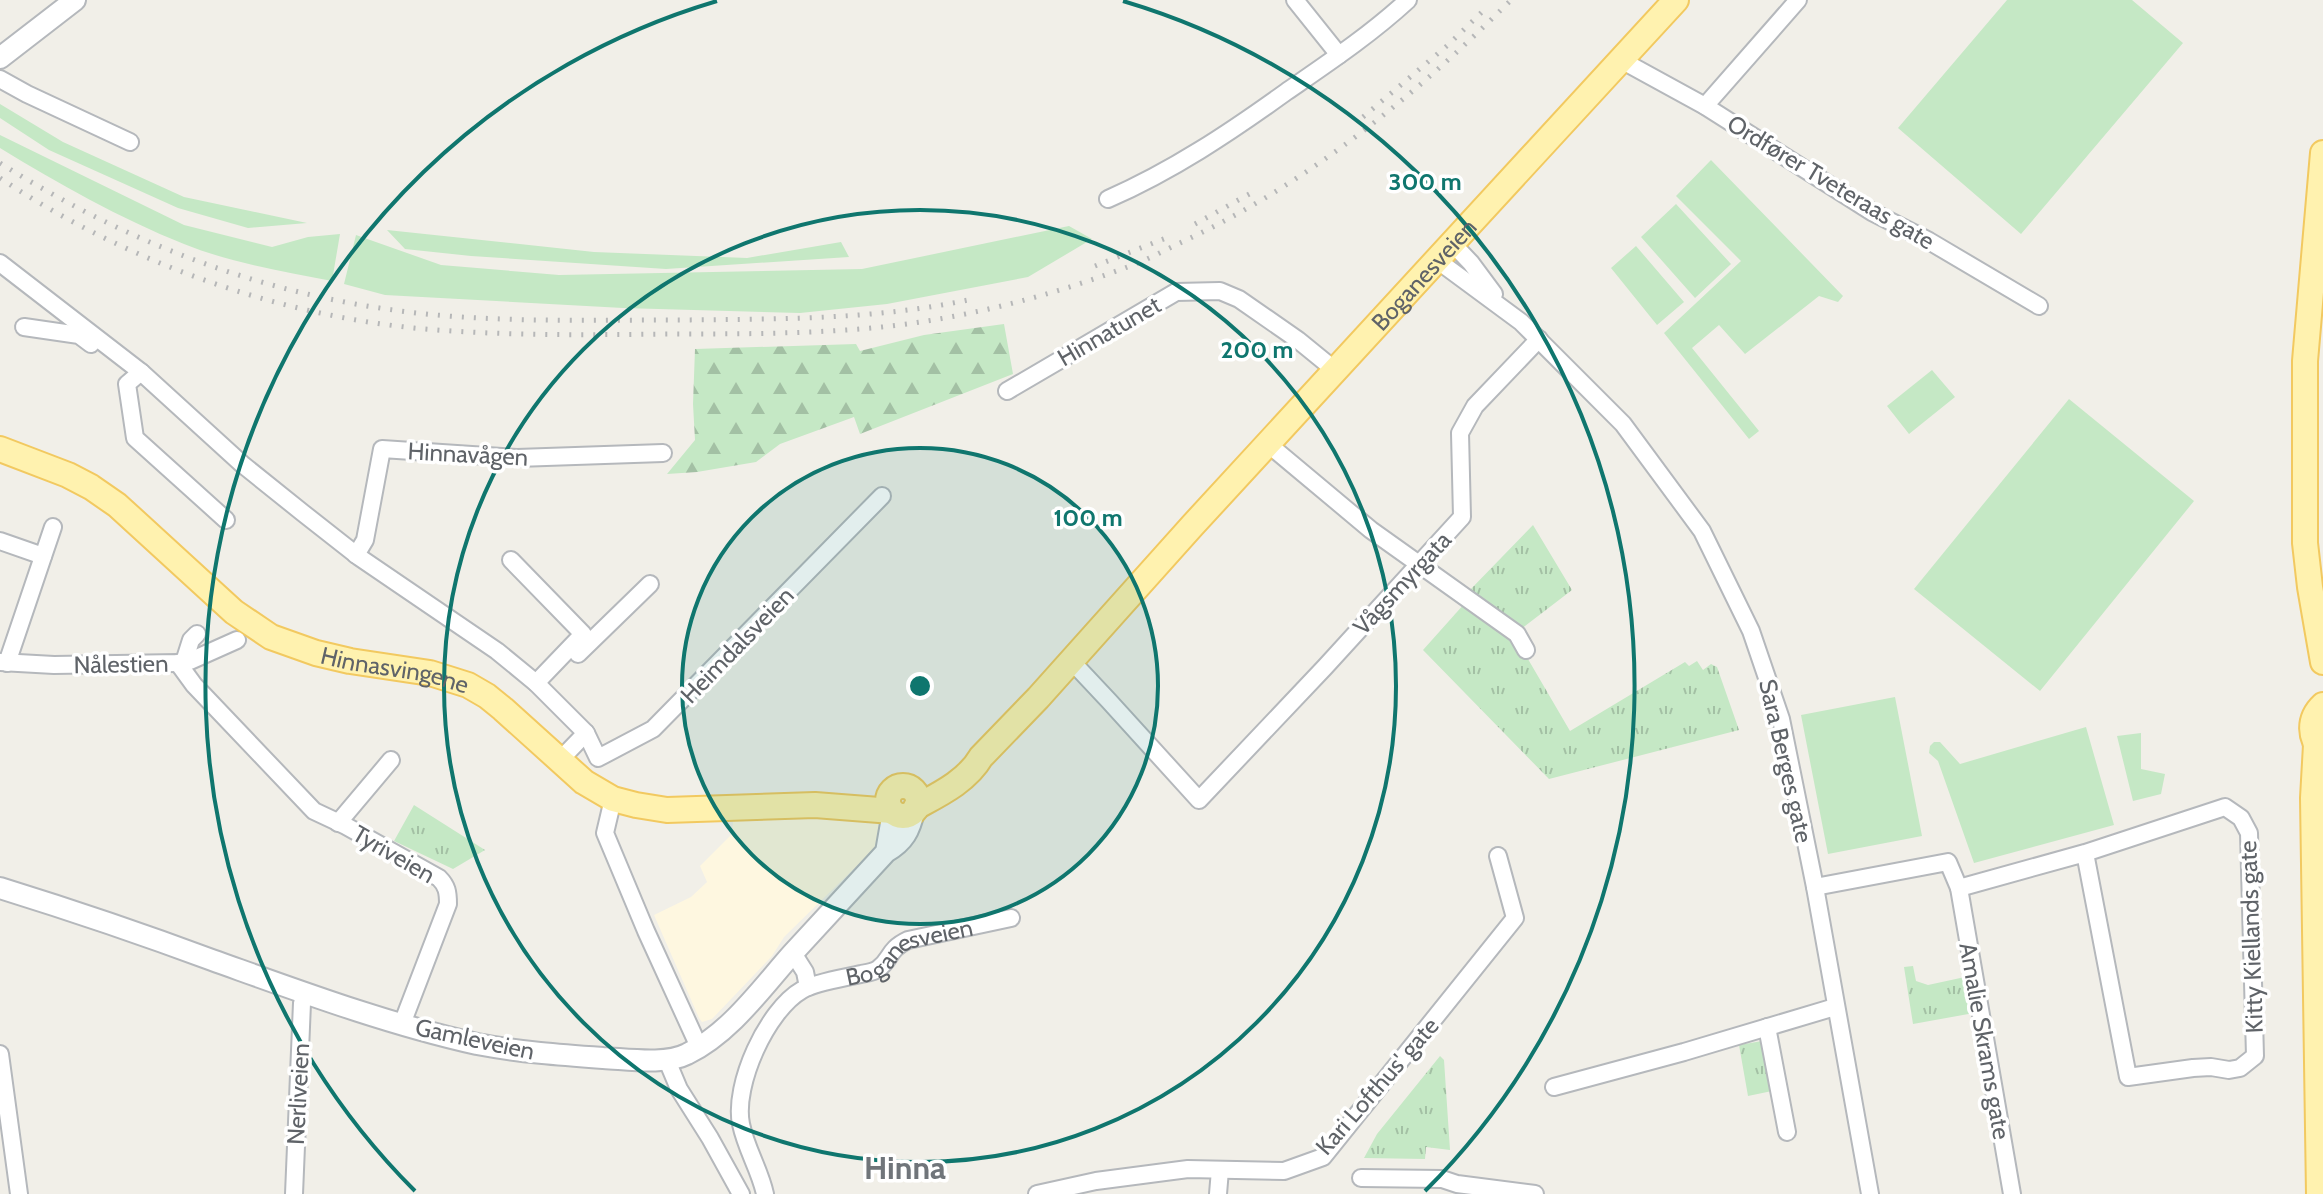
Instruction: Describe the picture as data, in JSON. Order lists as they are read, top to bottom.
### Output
{
  "streets": {
    "main road": ["Boganesveien", "Hinnasvingene"],
    "street": [
      "Ordfører Tveteraas gate",
      "Hinnatunet",
      "Hinnavågen",
      "Vågsmyrgata",
      "Heimdalsveien",
      "Nålestien",
      "Sara Berges gate",
      "Tyriveien",
      "Kitty Kiellands gate",
      "Gamleveien",
      "Amalie Skrams gate",
      "Kari Lofthus' gate",
      "Nerliveien"
    ]
  },
  "crossings": [
    ["Ordfører Tveteraas gate", "Boganesveien"],
    ["Boganesveien", "Hinnatunet"],
    ["Boganesveien", "Vågsmyrgata"],
    ["Boganesveien", "Hinnasvingene"],
    ["Boganesveien", "Sara Berges gate"],
    ["Boganesveien", "Gamleveien"],
    ["Vågsmyrgata", "Sara Berges gate"],
    ["Nålestien", "Tyriveien"],
    ["Hinnasvingene", "Gamleveien"],
    ["Tyriveien", "Gamleveien"],
    ["Kitty Kiellands gate", "Amalie Skrams gate"],
    ["Gamleveien", "Nerliveien"]
  ],
  "districts": ["Hinna"],
  "rings": ["300 m", "200 m", "100 m"]
}
